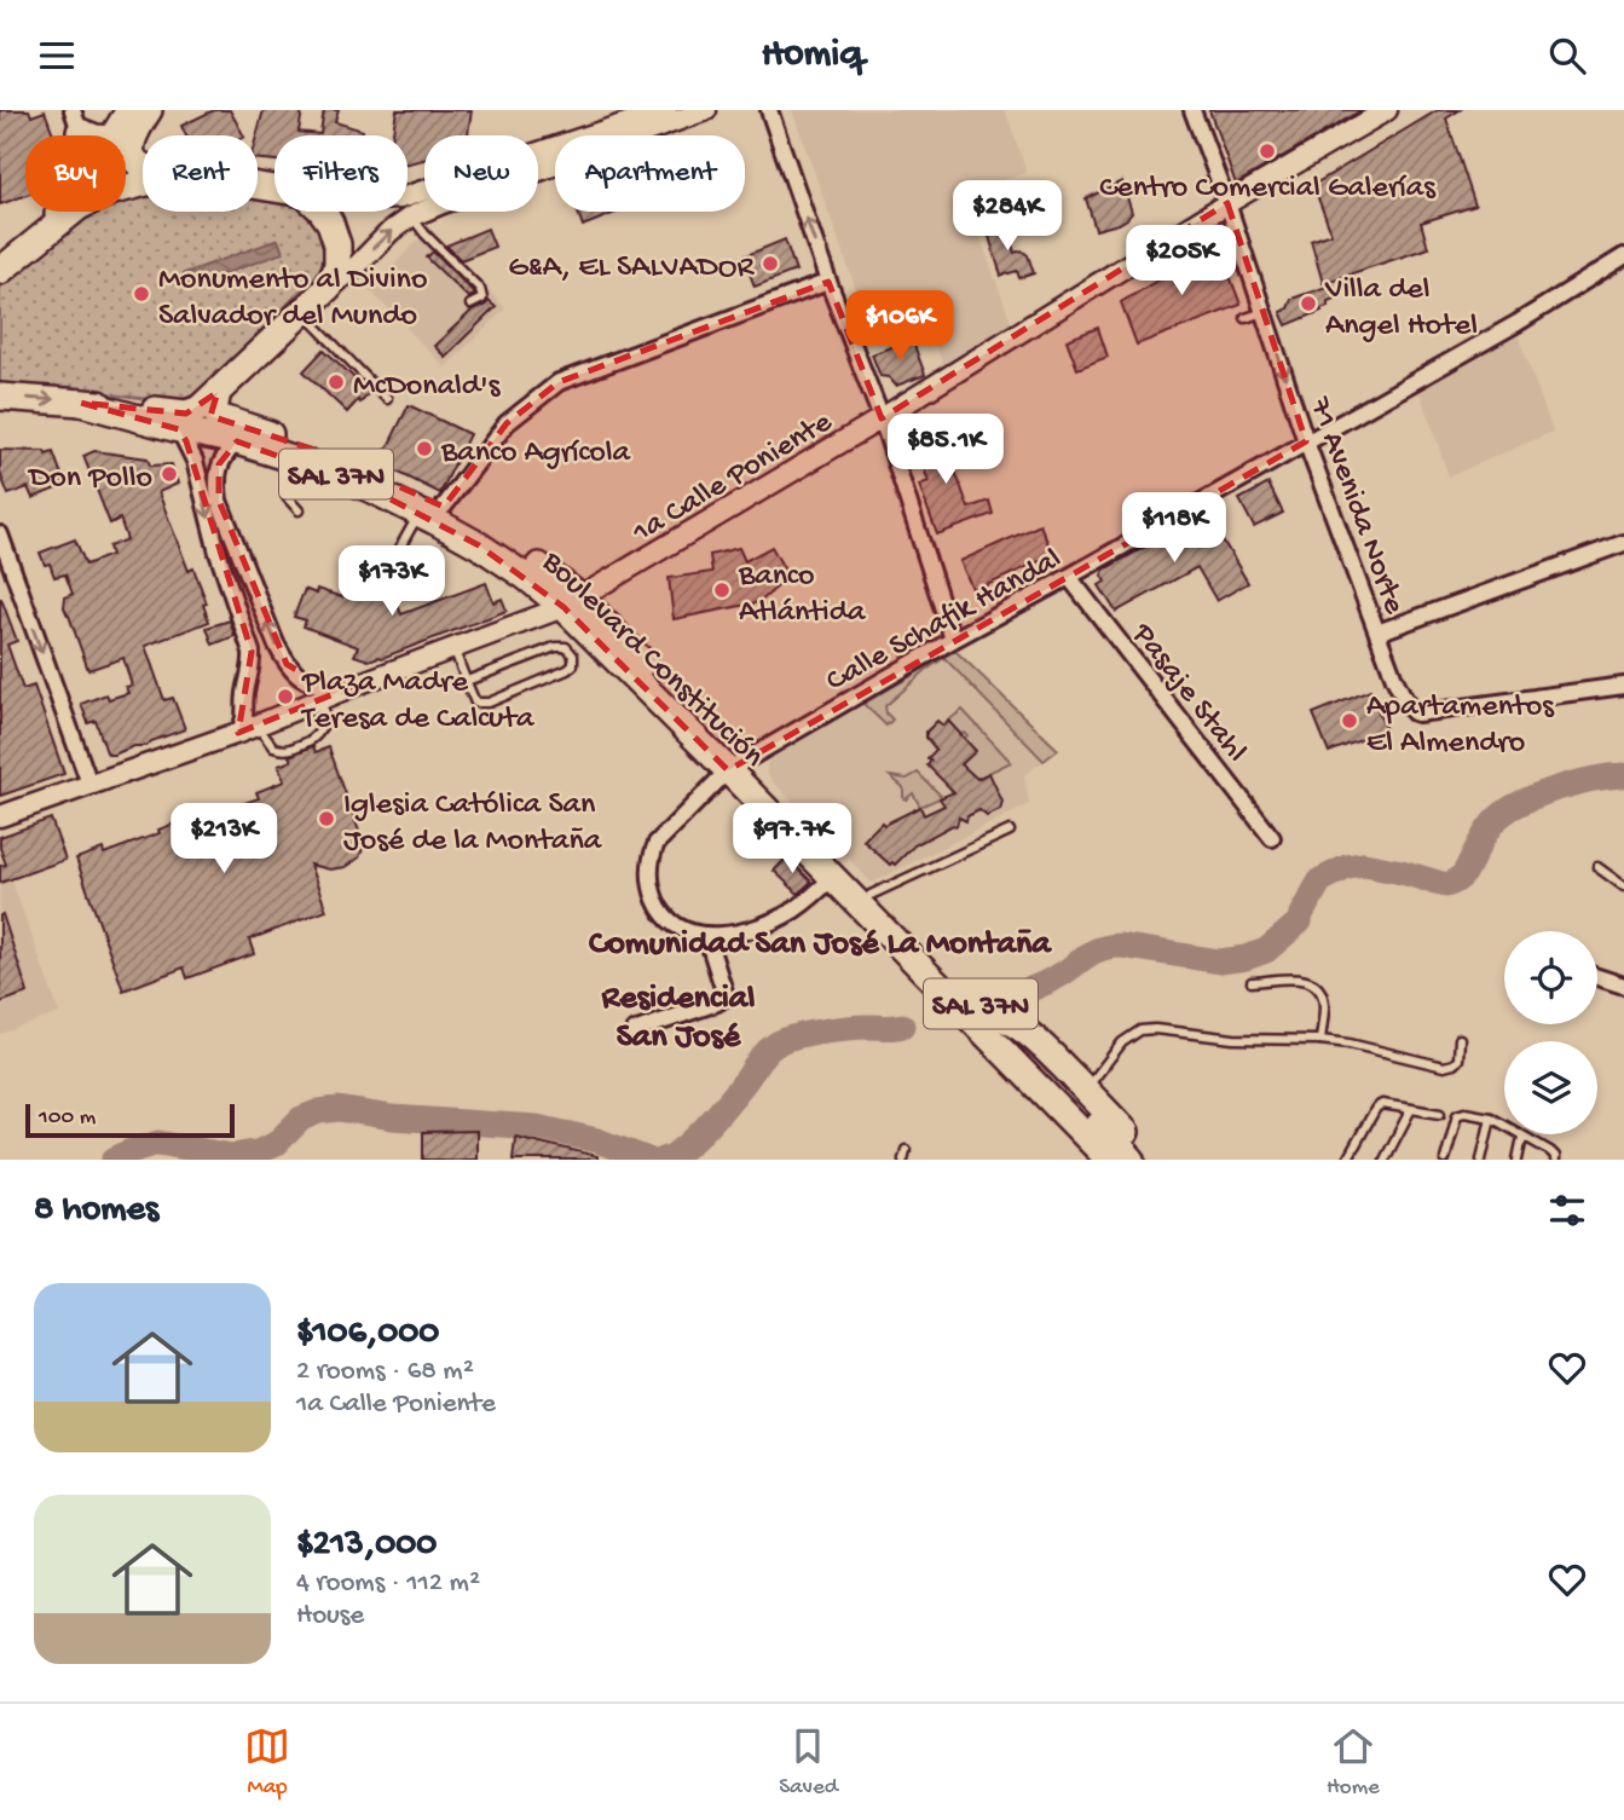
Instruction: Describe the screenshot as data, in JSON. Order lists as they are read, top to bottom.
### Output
{
  "streets": {
    "highway": ["SAL 37N", "Boulevard Constitución"],
    "street": [
      "1a Calle Poniente",
      "71 Avenida Norte",
      "Calle Schafik Handal",
      "Pasaje Stahl"
    ]
  },
  "crossings": [
    ["SAL 37N", "Boulevard Constitución"],
    ["1a Calle Poniente", "71 Avenida Norte"],
    ["1a Calle Poniente", "Boulevard Constitución"],
    ["71 Avenida Norte", "Calle Schafik Handal"],
    ["Calle Schafik Handal", "Boulevard Constitución"],
    ["Calle Schafik Handal", "Pasaje Stahl"]
  ],
  "districts": ["Comunidad San José La Montaña", "Residencial San José"],
  "places": [
    "Centro Comercial Galerías",
    "G&A, EL SALVADOR",
    "Monumento al Divino Salvador del Mundo",
    "Villa del Angel Hotel",
    "McDonald's",
    "Banco Agrícola",
    "Don Pollo",
    "Banco Atlántida",
    "Plaza Madre Teresa de Calcuta",
    "Apartamentos El Almendro",
    "Iglesia Católica San José de la Montaña"
  ],
  "scale_bar": "100 m",
  "page": {
    "header": "Homiq",
    "chip": [
      "Buy",
      "Rent",
      "Filters",
      "New",
      "Apartment"
    ],
    "price": [
      "$284K",
      "$205K",
      "$106K",
      "$85.1K",
      "$118K",
      "$173K",
      "$213K",
      "$97.7K"
    ],
    "scale": "100 m",
    "heading": "8 homes",
    "list": [
      {
        "name": "$106,000",
        "note": "2 rooms · 68 m² · 1a Calle Poniente"
      },
      {
        "name": "$213,000",
        "note": "4 rooms · 112 m² · House"
      }
    ],
    "tabs": ["Map", "Saved", "Home"]
  }
}
